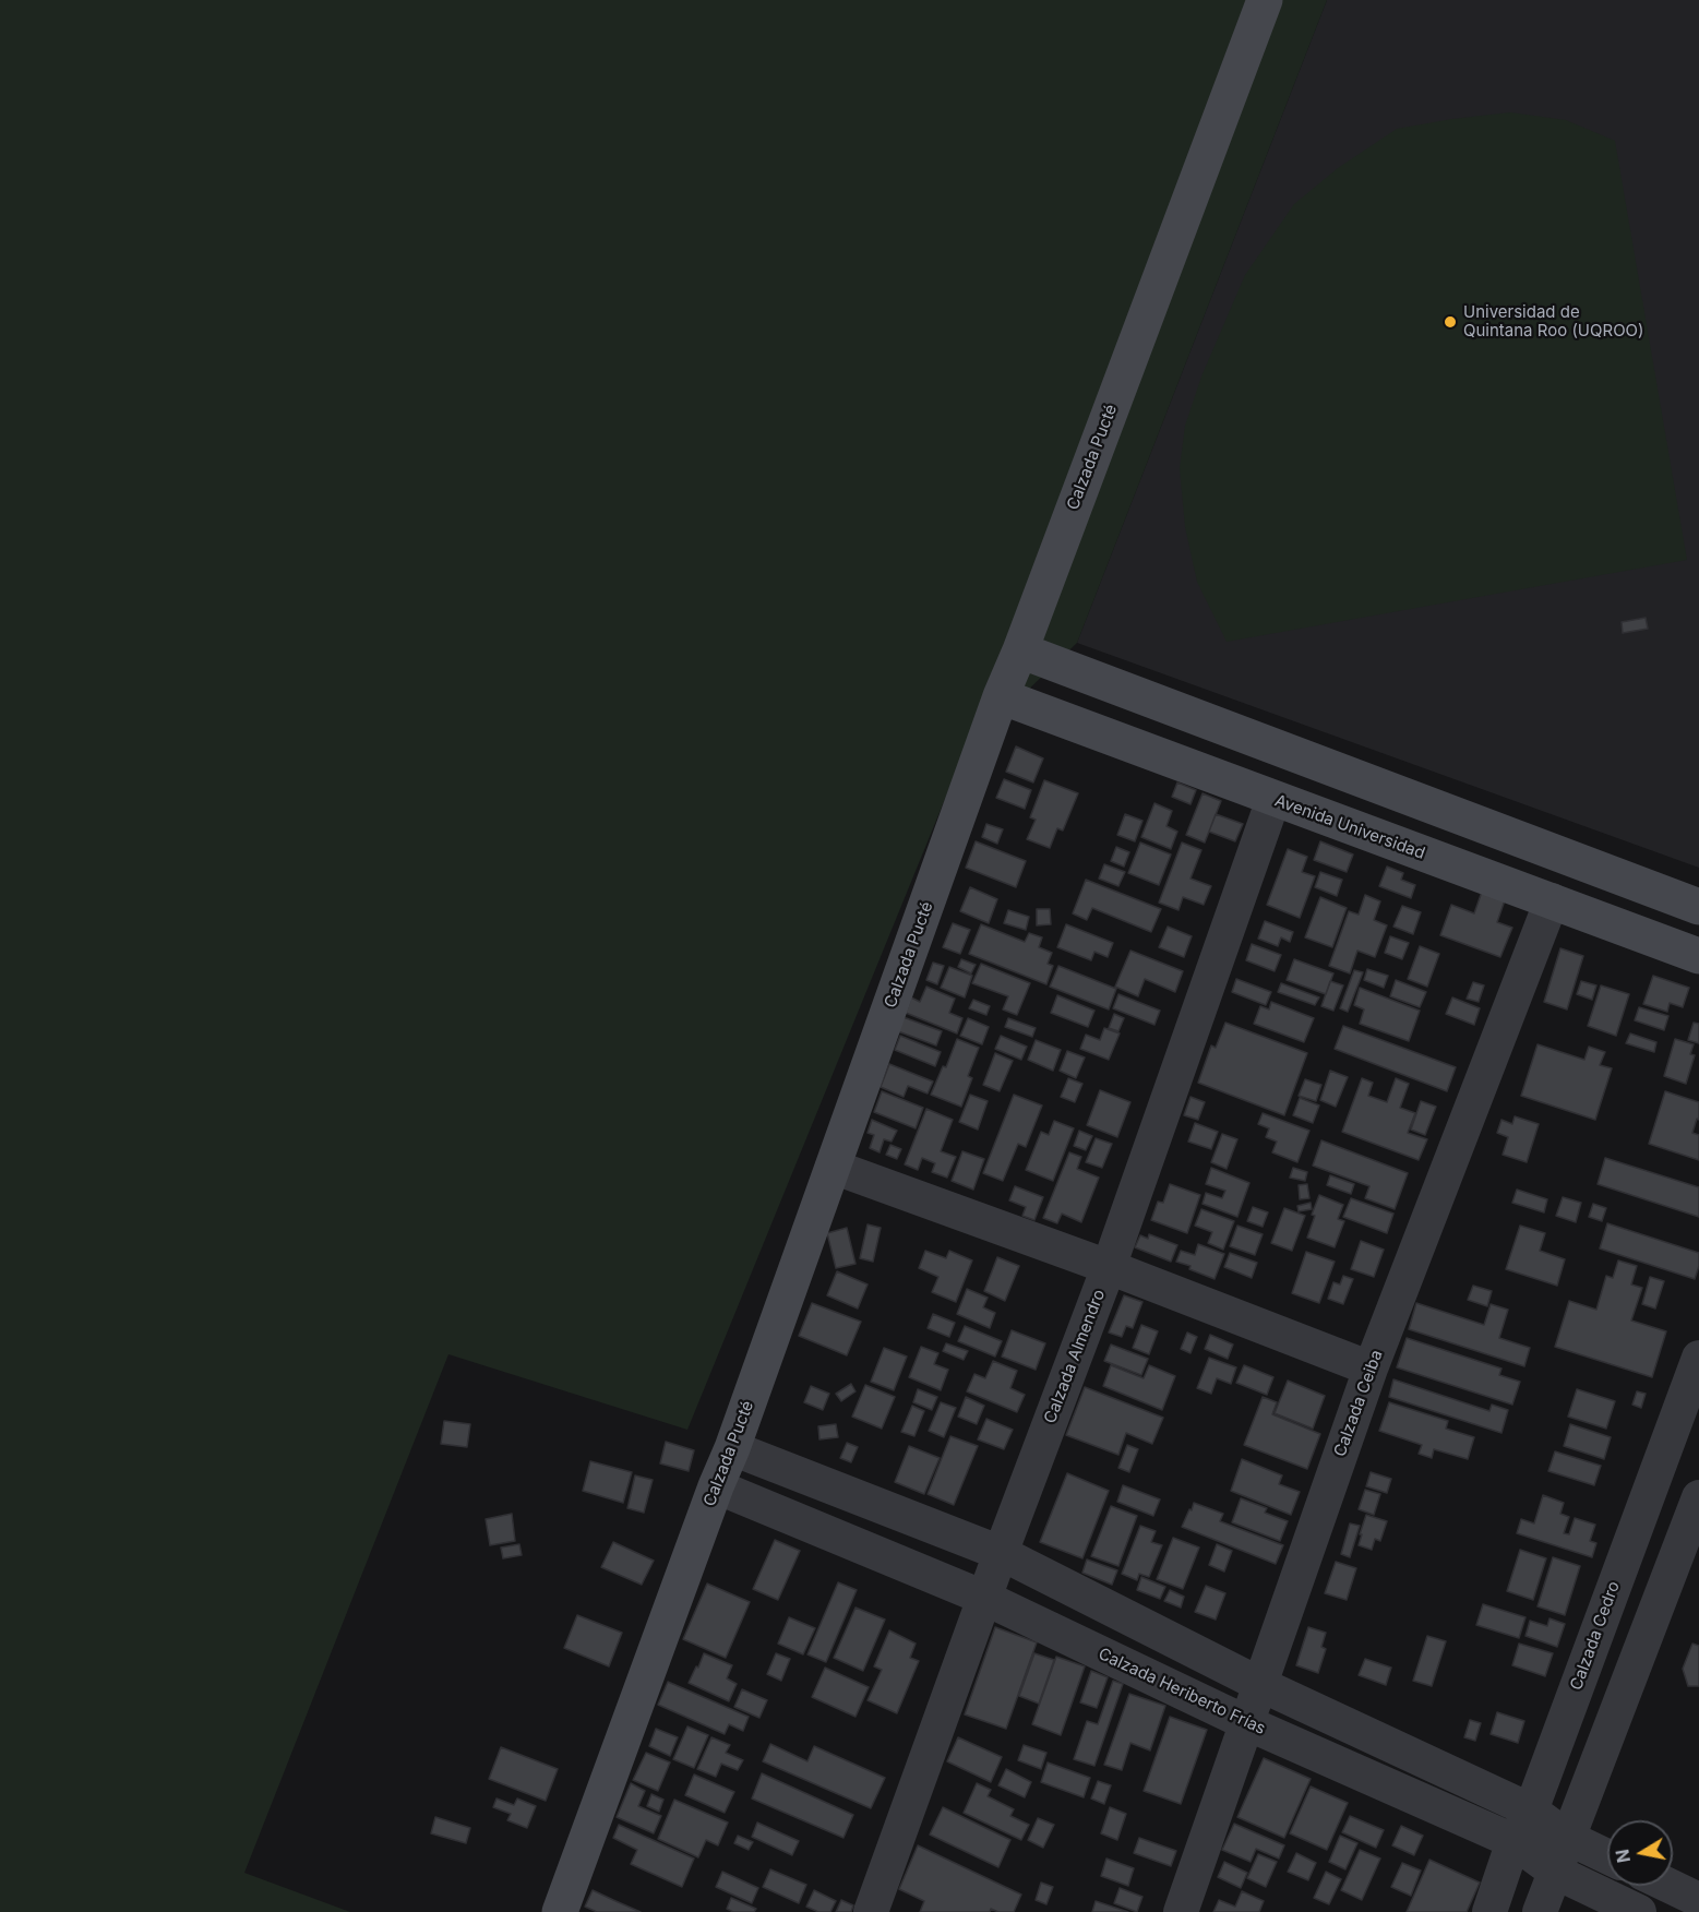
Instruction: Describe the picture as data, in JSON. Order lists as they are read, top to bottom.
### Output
{
  "streets": {
    "street": [
      "Calzada Pucté",
      "Avenida Universidad",
      "Calzada Almendro",
      "Calzada Ceiba",
      "Calzada Cedro",
      "Calzada Heriberto Frías"
    ]
  },
  "crossings": [
    ["Calzada Pucté", "Avenida Universidad"],
    ["Calzada Pucté", "Calzada Heriberto Frías"],
    ["Avenida Universidad", "Calzada Almendro"],
    ["Avenida Universidad", "Calzada Ceiba"],
    ["Calzada Almendro", "Calzada Heriberto Frías"],
    ["Calzada Ceiba", "Calzada Heriberto Frías"],
    ["Calzada Cedro", "Calzada Heriberto Frías"]
  ],
  "places": ["Universidad de Quintana Roo (UQROO)"],
  "north": "left"
}
